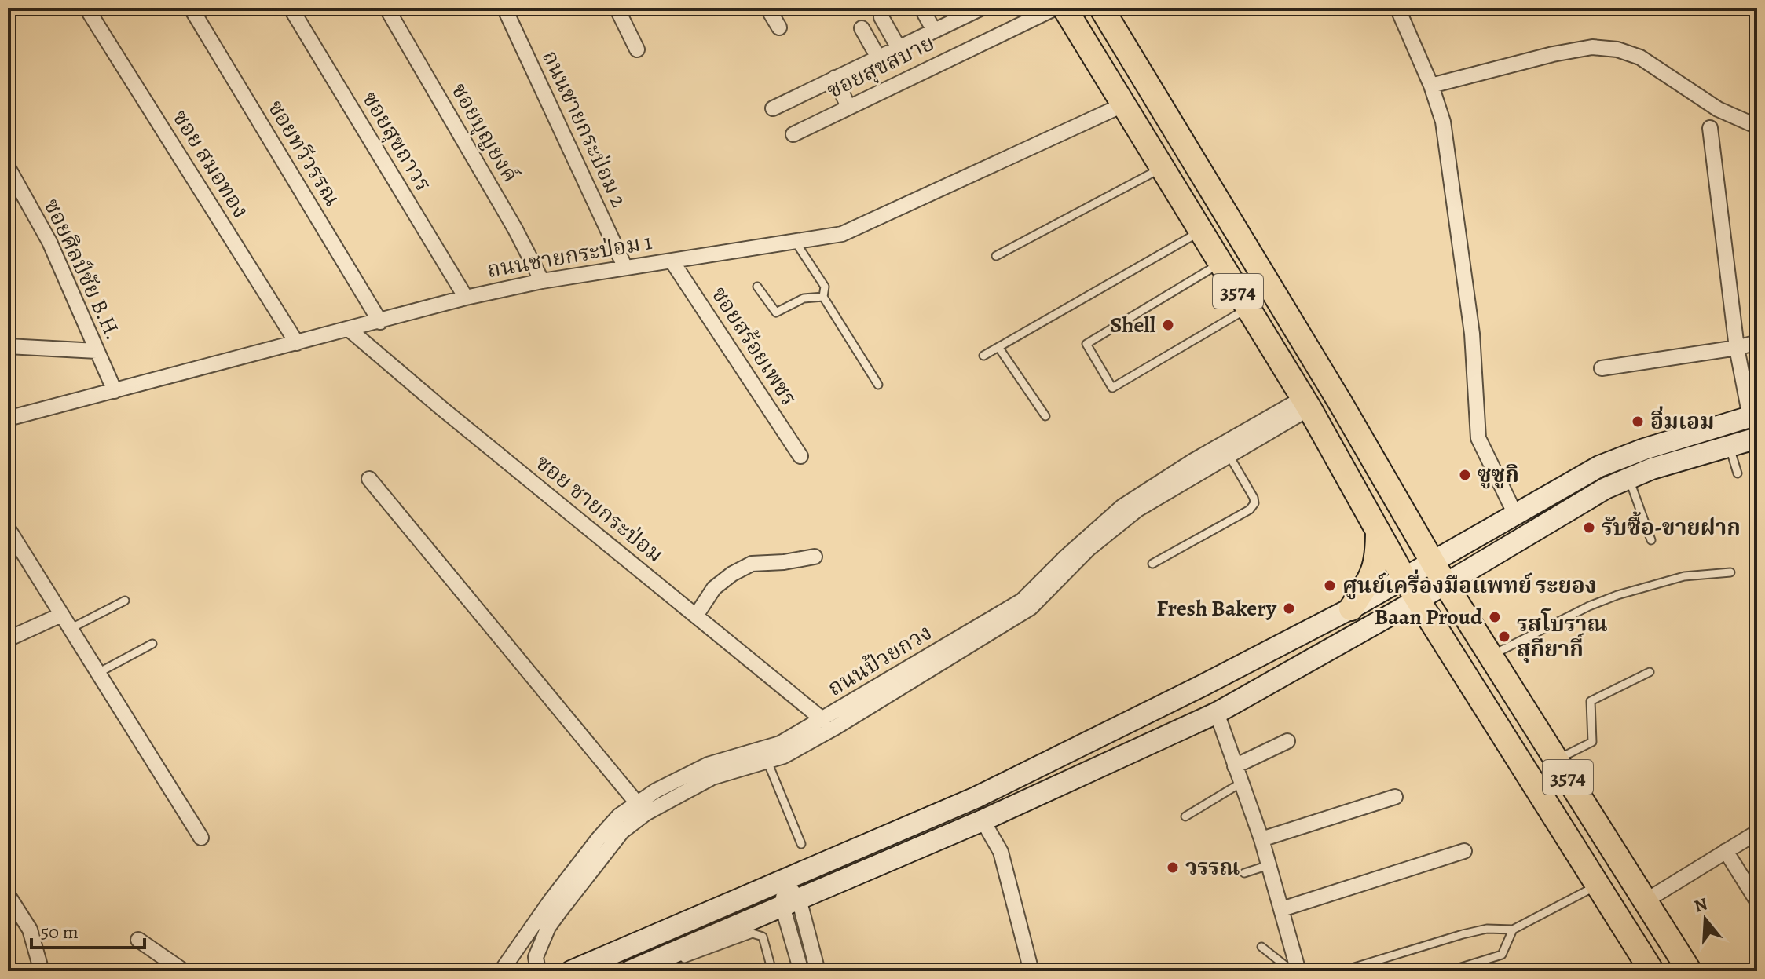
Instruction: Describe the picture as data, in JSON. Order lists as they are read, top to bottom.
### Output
{
  "streets": {
    "main road": ["3574"],
    "street": [
      "ซอยสุขสบาย",
      "ถนนชายกระป่อม 2",
      "ซอยบุญยงค์",
      "ซอยสุขถาวร",
      "ซอยทวีวรรณ",
      "ซอย สมอทอง",
      "ถนนชายกระป่อม 1",
      "ซอยศิลป์ชัย B.H.",
      "ซอยสร้อยเพชร",
      "ซอย ชายกระป่อม",
      "ถนนป้วยกวง"
    ]
  },
  "crossings": [
    ["ถนนชายกระป่อม 2", "ถนนชายกระป่อม 1"],
    ["ซอยบุญยงค์", "ถนนชายกระป่อม 1"],
    ["ซอยสุขถาวร", "ถนนชายกระป่อม 1"],
    ["ซอยทวีวรรณ", "ถนนชายกระป่อม 1"],
    ["ซอย สมอทอง", "ถนนชายกระป่อม 1"],
    ["ถนนชายกระป่อม 1", "ซอยศิลป์ชัย B.H."],
    ["ถนนชายกระป่อม 1", "3574"],
    ["ถนนชายกระป่อม 1", "ซอยสร้อยเพชร"],
    ["ถนนชายกระป่อม 1", "ซอย ชายกระป่อม"],
    ["3574", "ถนนป้วยกวง"],
    ["ซอย ชายกระป่อม", "ถนนป้วยกวง"]
  ],
  "places": [
    "Shell",
    "อิ่มเอม",
    "ซูซูกิ",
    "รับซื้อ-ขายฝาก",
    "ศูนย์เครื่องมือแพทย์ ระยอง",
    "Fresh Bakery",
    "Baan Proud",
    "รสโบราณ สุกียากี์",
    "วรรณ"
  ],
  "scale_bar": "50 m",
  "north": "top"
}
